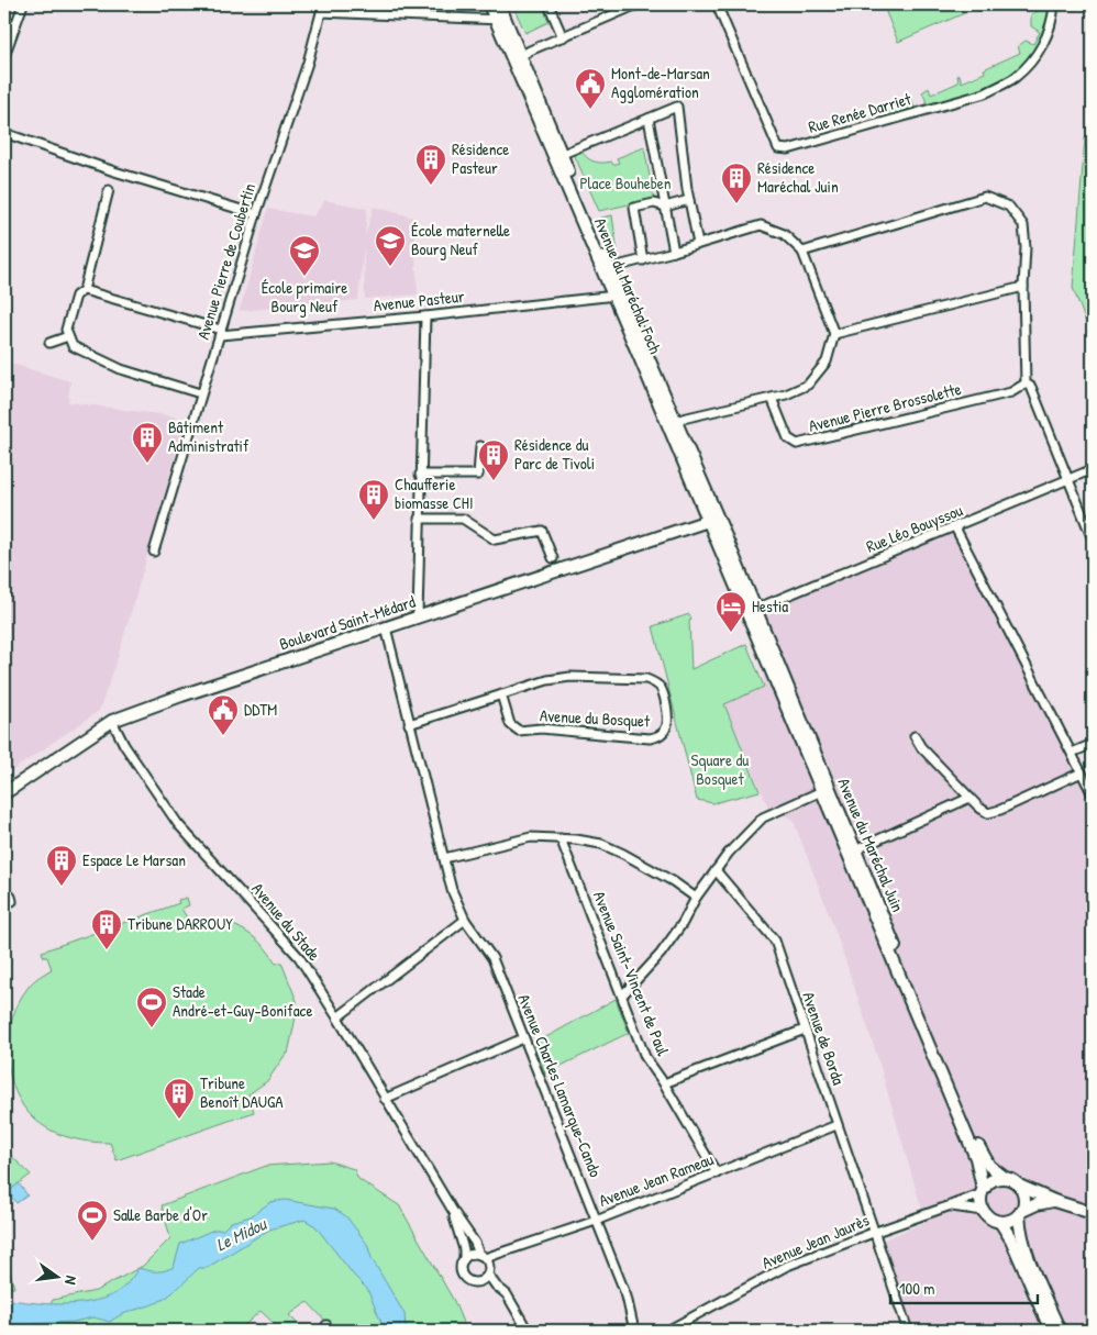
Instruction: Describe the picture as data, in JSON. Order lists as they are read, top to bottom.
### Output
{
  "streets": {
    "main road": ["Avenue du Maréchal Foch", "Boulevard Saint-Médard", "Avenue du Maréchal Juin"],
    "street": [
      "Rue Renée Darriet",
      "Avenue Pierre de Coubertin",
      "Avenue Pasteur",
      "Avenue Pierre Brossolette",
      "Rue Léo Bouyssou",
      "Avenue du Bosquet",
      "Avenue du Stade",
      "Avenue Saint-Vincent de Paul",
      "Avenue de Borda",
      "Avenue Charles Lamarque-Cando",
      "Avenue Jean Rameau",
      "Avenue Jean Jaurès"
    ]
  },
  "crossings": [
    ["Avenue Pierre de Coubertin", "Avenue Pasteur"],
    ["Avenue du Maréchal Foch", "Avenue Pasteur"],
    ["Avenue du Maréchal Foch", "Boulevard Saint-Médard"],
    ["Avenue du Maréchal Foch", "Avenue du Maréchal Juin"],
    ["Rue Léo Bouyssou", "Avenue du Maréchal Juin"],
    ["Boulevard Saint-Médard", "Avenue du Maréchal Juin"],
    ["Boulevard Saint-Médard", "Avenue du Stade"],
    ["Boulevard Saint-Médard", "Avenue Charles Lamarque-Cando"],
    ["Avenue du Bosquet", "Avenue Charles Lamarque-Cando"],
    ["Avenue du Maréchal Juin", "Avenue Jean Jaurès"],
    ["Avenue du Stade", "Avenue Jean Rameau"],
    ["Avenue Saint-Vincent de Paul", "Avenue Jean Rameau"],
    ["Avenue de Borda", "Avenue Jean Rameau"],
    ["Avenue de Borda", "Avenue Jean Jaurès"],
    ["Avenue Charles Lamarque-Cando", "Avenue Jean Rameau"]
  ],
  "water": ["Le Midou"],
  "parks": ["Place Bouheben", "Square du Bosquet"],
  "places": {
    "public building": ["Mont-de-Marsan Agglomération", "DDTM"],
    "building": [
      "Résidence Pasteur",
      "Résidence Maréchal Juin",
      "Bâtiment Administratif",
      "Résidence du Parc de Tivoli",
      "Chaufferie biomasse CHI",
      "Espace Le Marsan",
      "Tribune DARROUY",
      "Tribune Benoît DAUGA"
    ],
    "school or university": ["École maternelle Bourg Neuf", "École primaire Bourg Neuf"],
    "hotel": ["Hestia"],
    "sports": ["Stade André-et-Guy-Boniface", "Salle Barbe d'Or"]
  },
  "scale_bar": "100 m",
  "north": "right"
}
